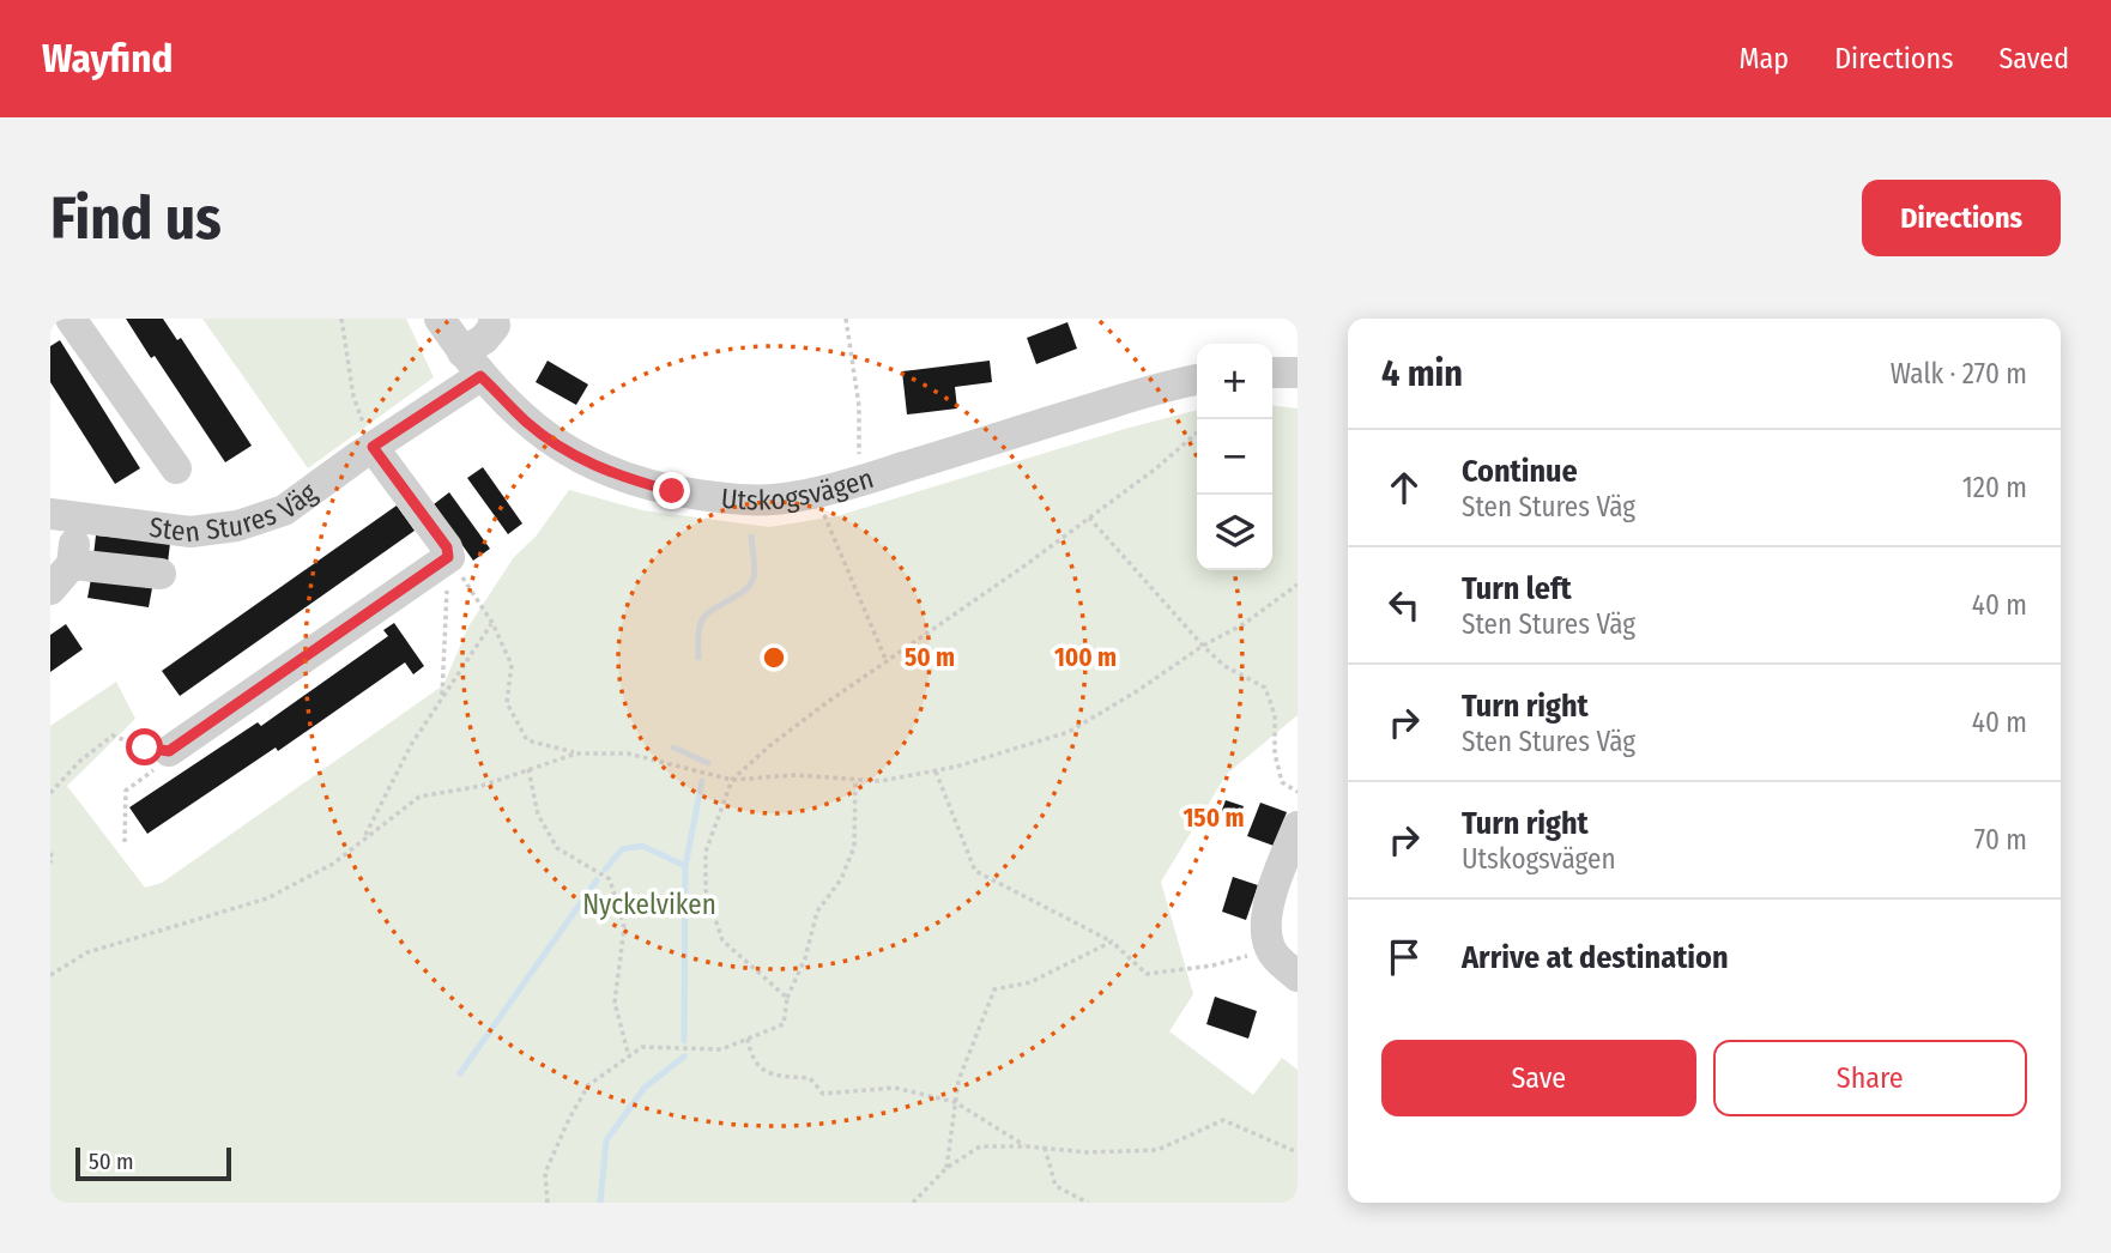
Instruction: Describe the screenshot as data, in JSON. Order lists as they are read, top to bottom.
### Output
{
  "streets": {
    "street": ["Utskogsvägen", "Sten Stures Väg"]
  },
  "crossings": [
    ["Utskogsvägen", "Sten Stures Väg"]
  ],
  "parks": ["Nyckelviken"],
  "scale_bar": "50 m",
  "page": {
    "header": "Wayfind",
    "nav": ["Map", "Directions", "Saved"],
    "buttons": [
      "Directions",
      ["Save", "Share"]
    ],
    "title": "Find us",
    "heading": ["4 min", "Walk · 270 m"],
    "map_buttons": ["+", "−"],
    "list": [
      ["Continue", "Sten Stures Väg", "120 m"],
      ["Turn left", "Sten Stures Väg", "40 m"],
      ["Turn right", "Sten Stures Väg", "40 m"],
      ["Turn right", "Utskogsvägen", "70 m"],
      "Arrive at destination"
    ],
    "scale": "50 m"
  },
  "rings": ["50 m", "100 m", "150 m"]
}
